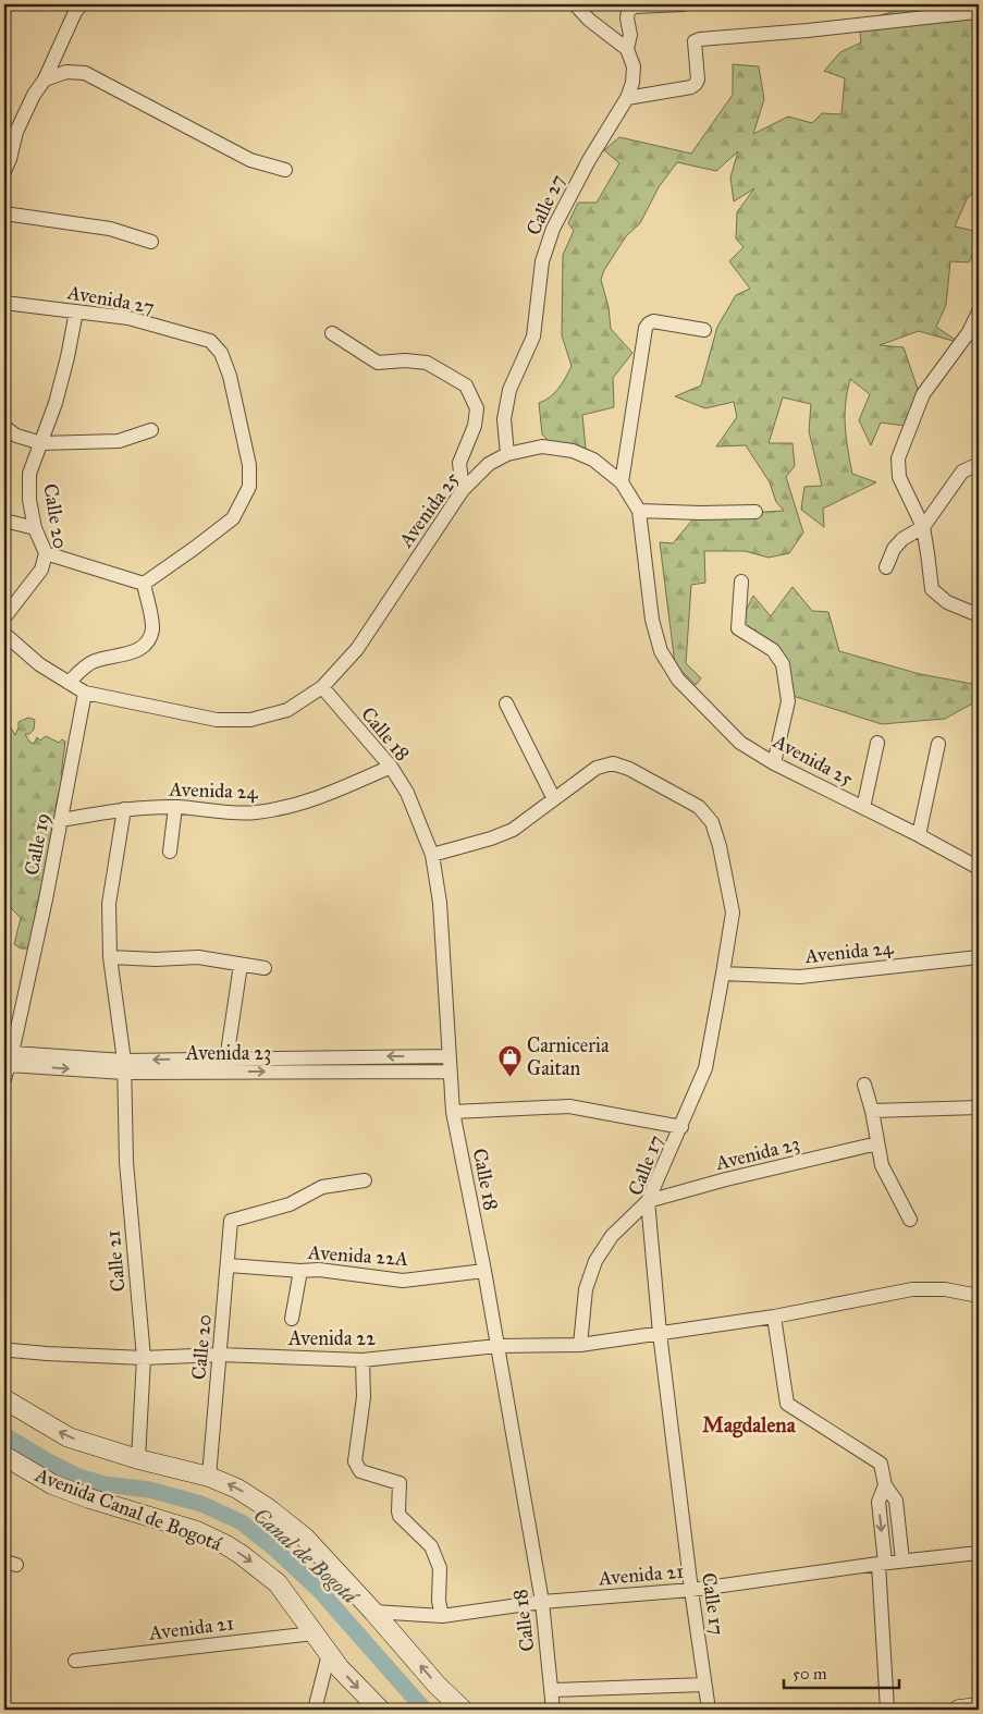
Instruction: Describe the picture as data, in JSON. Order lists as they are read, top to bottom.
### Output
{
  "streets": {
    "main road": ["Avenida Canal de Bogotá"],
    "street": [
      "Calle 27",
      "Avenida 27",
      "Avenida 25",
      "Calle 20",
      "Calle 18",
      "Avenida 24",
      "Calle 19",
      "Avenida 23",
      "Calle 17",
      "Avenida 22A",
      "Calle 21",
      "Avenida 22",
      "Avenida 21"
    ]
  },
  "crossings": [
    ["Calle 27", "Avenida 25"],
    ["Avenida 27", "Calle 20"],
    ["Avenida 25", "Calle 18"],
    ["Avenida 25", "Calle 19"],
    ["Calle 20", "Avenida 22A"],
    ["Calle 20", "Avenida 22"],
    ["Calle 18", "Avenida 24"],
    ["Calle 18", "Avenida 23"],
    ["Calle 18", "Avenida 22A"],
    ["Calle 18", "Avenida 22"],
    ["Calle 18", "Avenida 21"],
    ["Avenida 24", "Calle 19"],
    ["Avenida 24", "Calle 17"],
    ["Avenida 24", "Calle 21"],
    ["Calle 19", "Avenida 23"],
    ["Avenida 23", "Calle 17"],
    ["Avenida 23", "Calle 21"],
    ["Calle 17", "Avenida 22"],
    ["Calle 17", "Avenida 21"],
    ["Calle 21", "Avenida 22"],
    ["Avenida Canal de Bogotá", "Avenida 21"]
  ],
  "districts": ["Magdalena"],
  "water": ["Canal de Bogotá"],
  "places": {
    "shop": ["Carniceria Gaitan"]
  },
  "scale_bar": "50 m"
}
